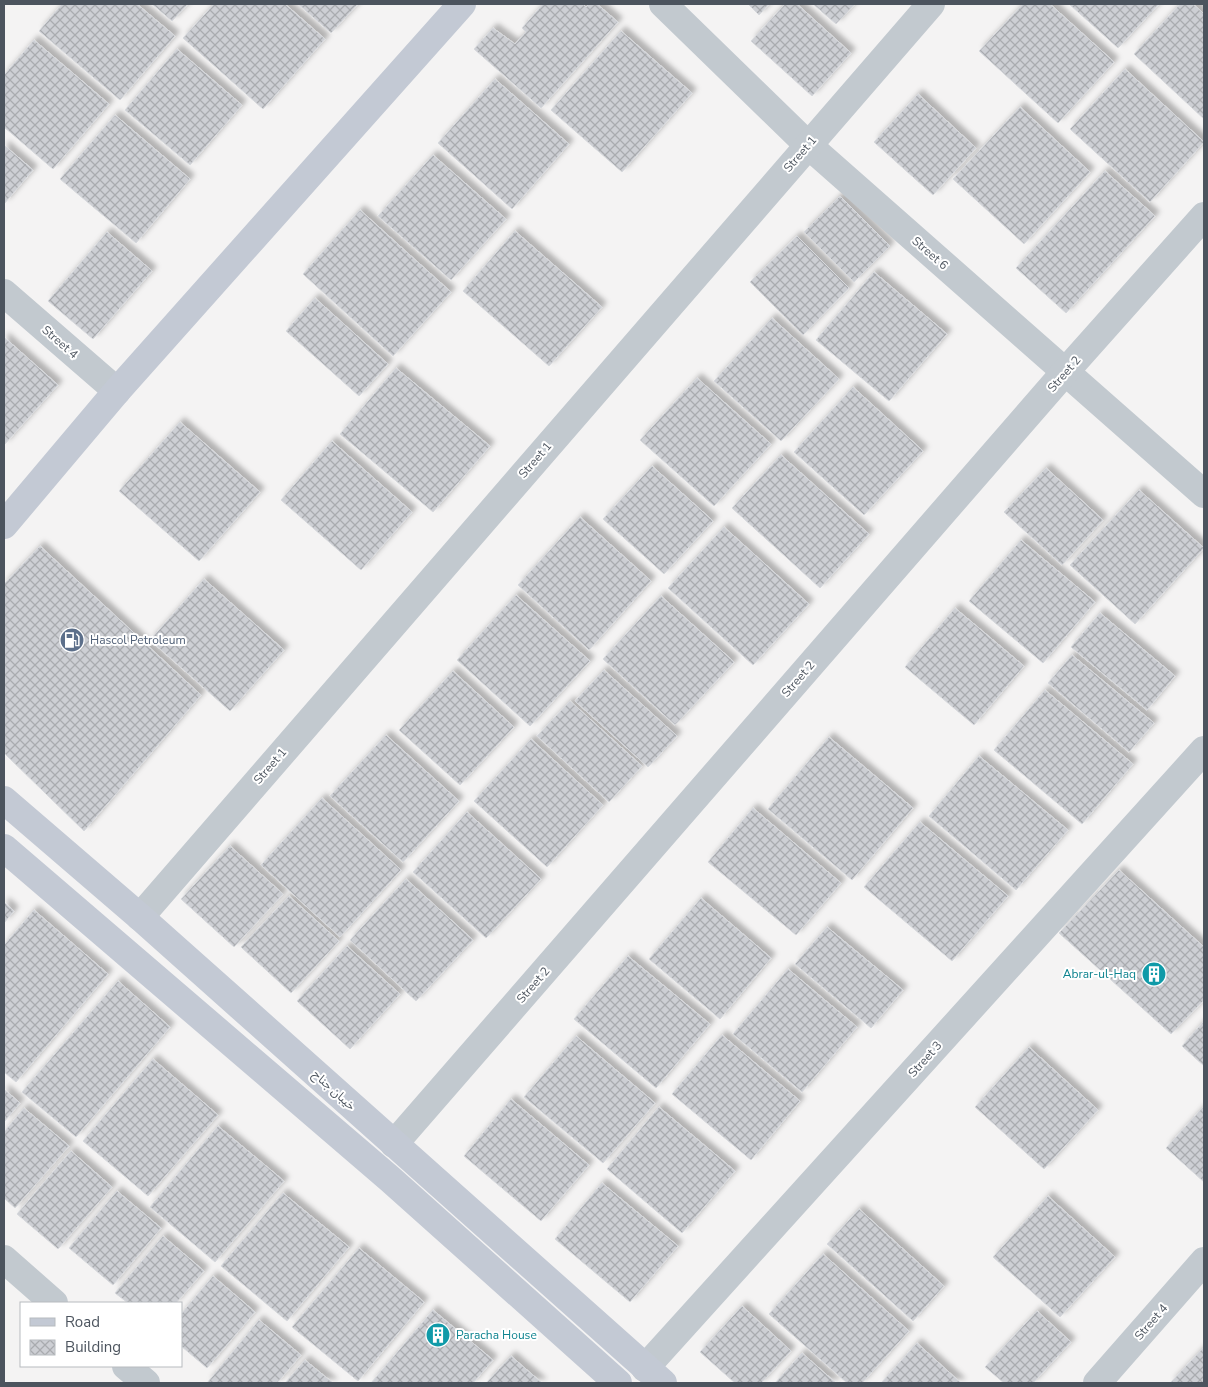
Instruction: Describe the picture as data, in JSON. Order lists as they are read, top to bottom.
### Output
{
  "streets": {
    "main road": ["خیبان جناح"],
    "street": [
      "Street 1",
      "Street 6",
      "Street 4",
      "Street 2",
      "Street 3"
    ]
  },
  "crossings": [
    ["Street 1", "Street 6"],
    ["Street 1", "خیبان جناح"],
    ["Street 6", "Street 2"],
    ["Street 2", "خیبان جناح"],
    ["Street 3", "خیبان جناح"]
  ],
  "places": {
    "fuel station": ["Hascol Petroleum"],
    "building": ["Abrar-ul-Haq", "Paracha House"]
  },
  "legend": ["Road", "Building"]
}
